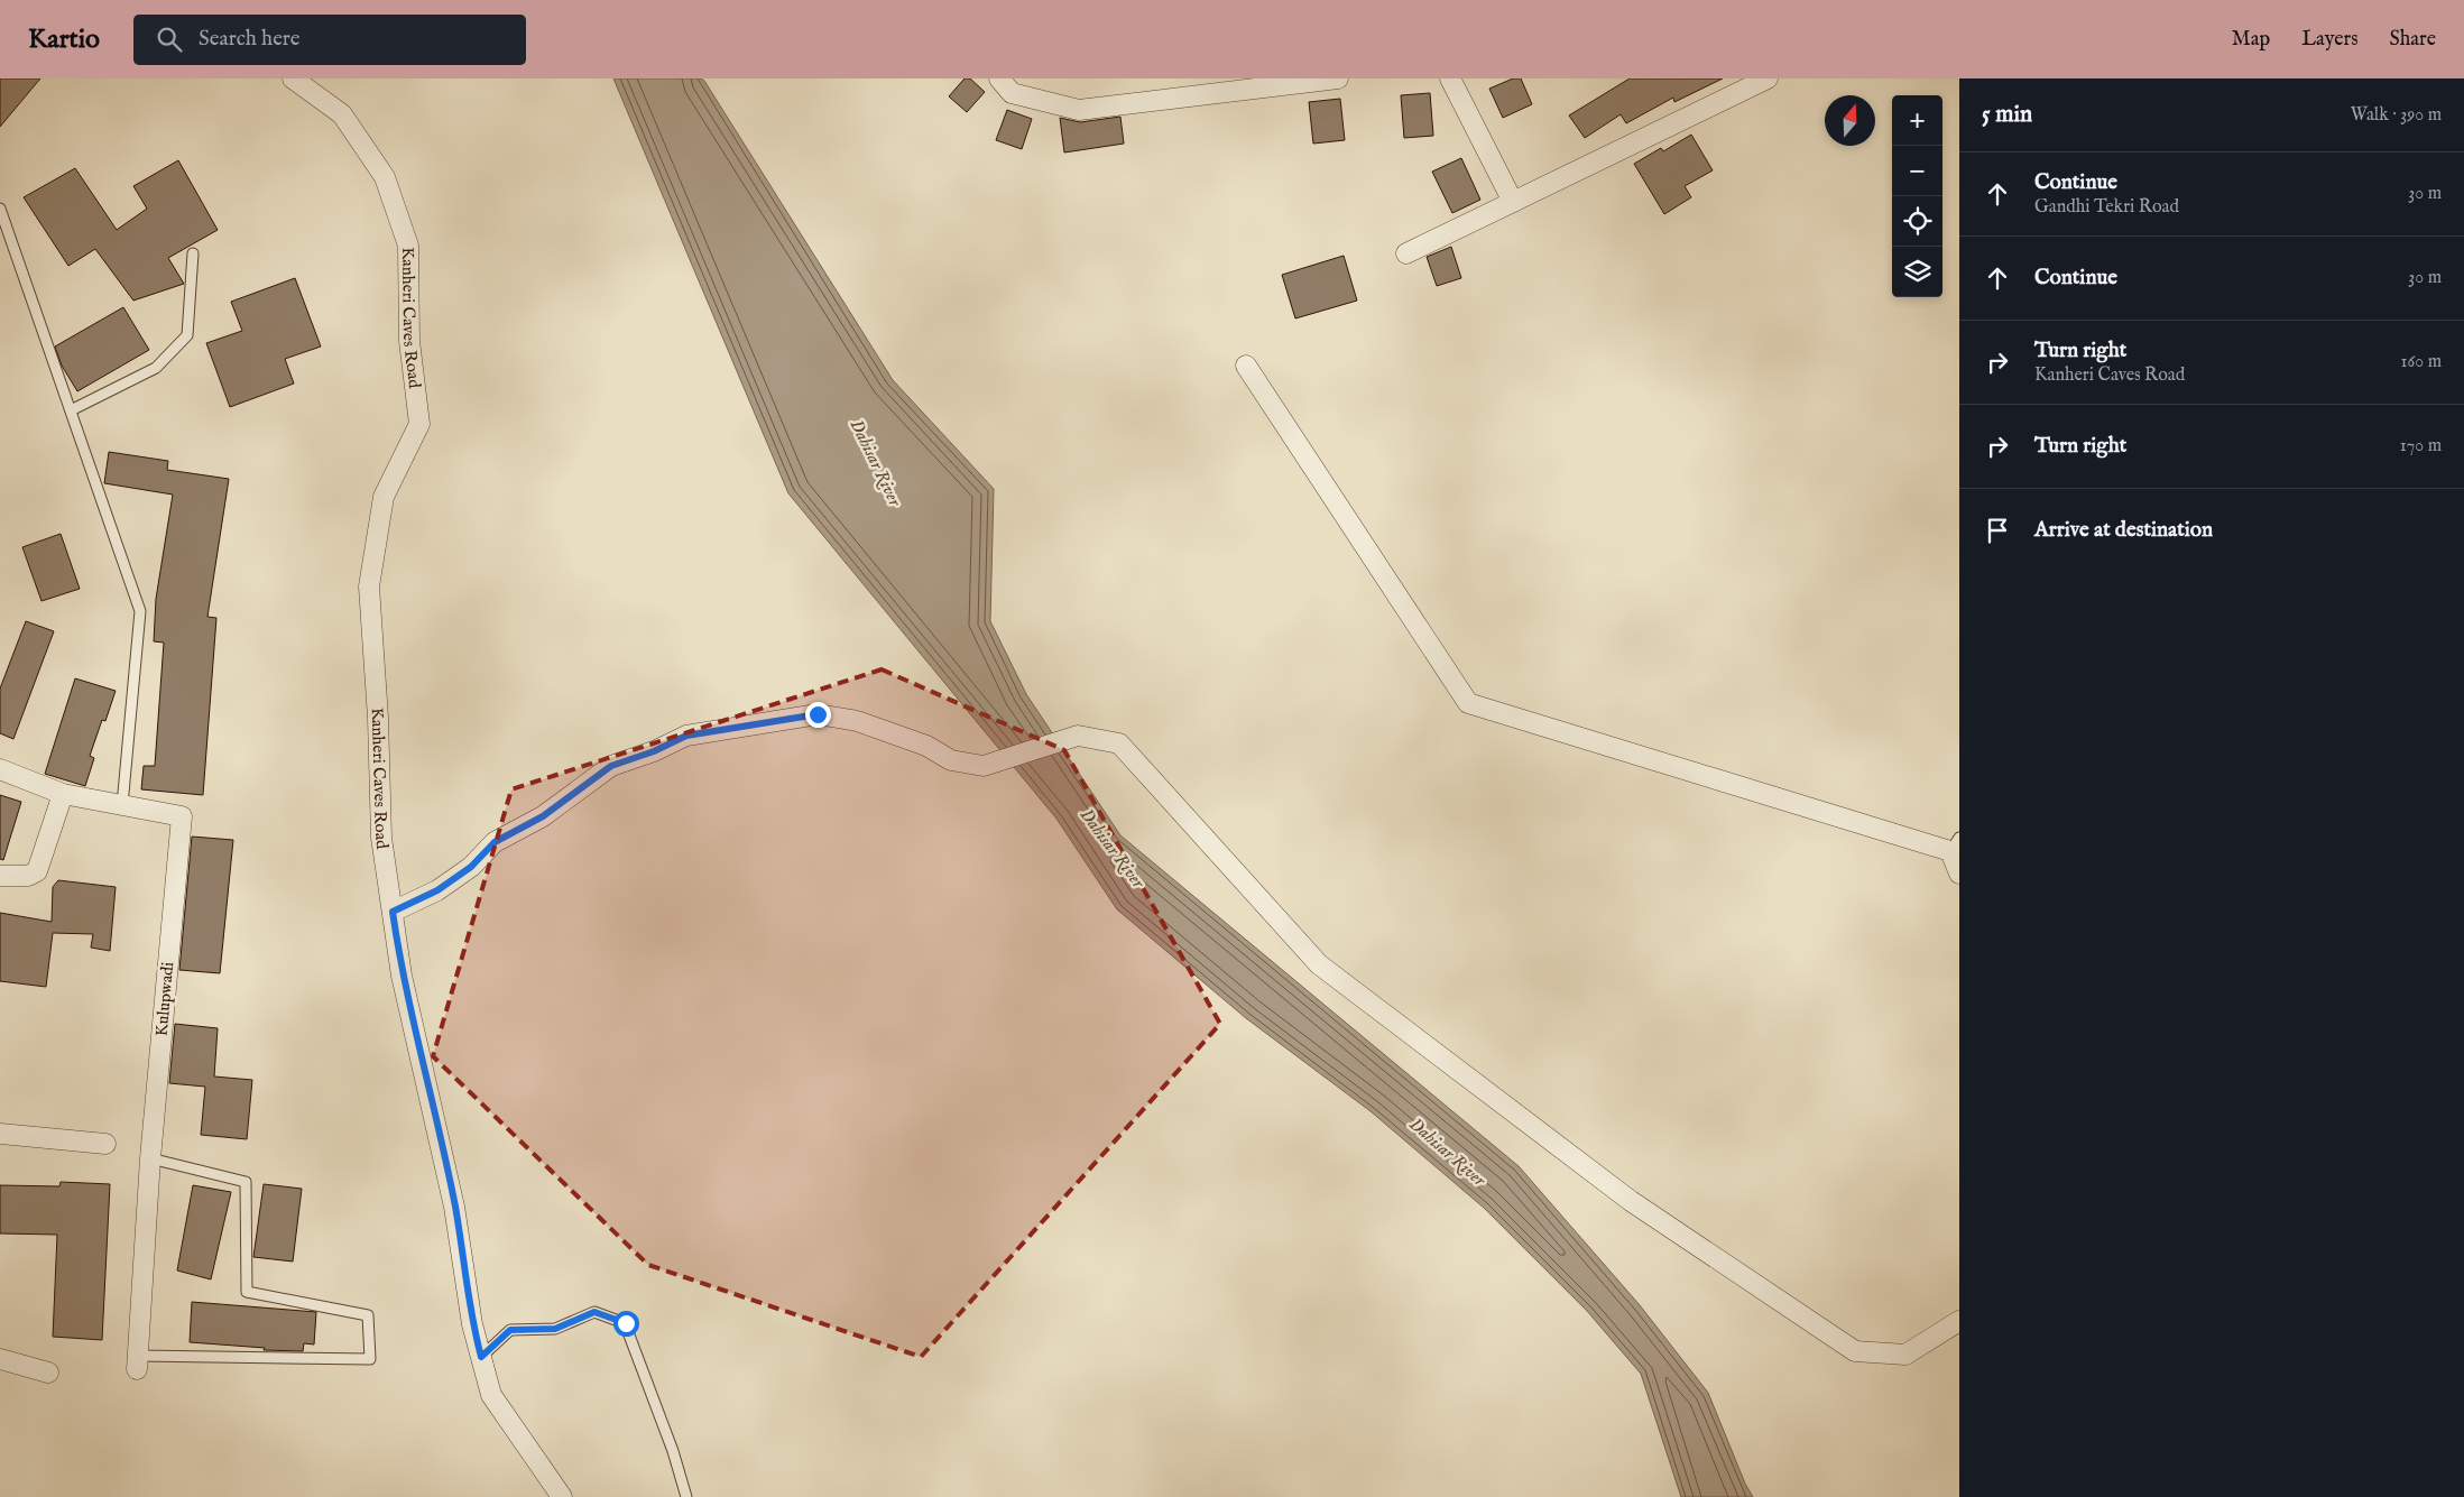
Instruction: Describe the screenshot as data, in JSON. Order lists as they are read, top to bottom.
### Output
{
  "streets": {
    "street": ["Kanheri Caves Road", "Kulupwadi"]
  },
  "water": ["Dahisar River"],
  "north": "top",
  "page": {
    "header": "Kartio",
    "search": "Search here",
    "nav": ["Map", "Layers", "Share"],
    "heading": ["5 min", "Walk · 390 m"],
    "map_buttons": ["+", "−"],
    "list": [
      ["Continue", "Gandhi Tekri Road", "30 m"],
      ["Continue", "30 m"],
      ["Turn right", "Kanheri Caves Road", "160 m"],
      ["Turn right", "170 m"],
      "Arrive at destination"
    ]
  }
}
